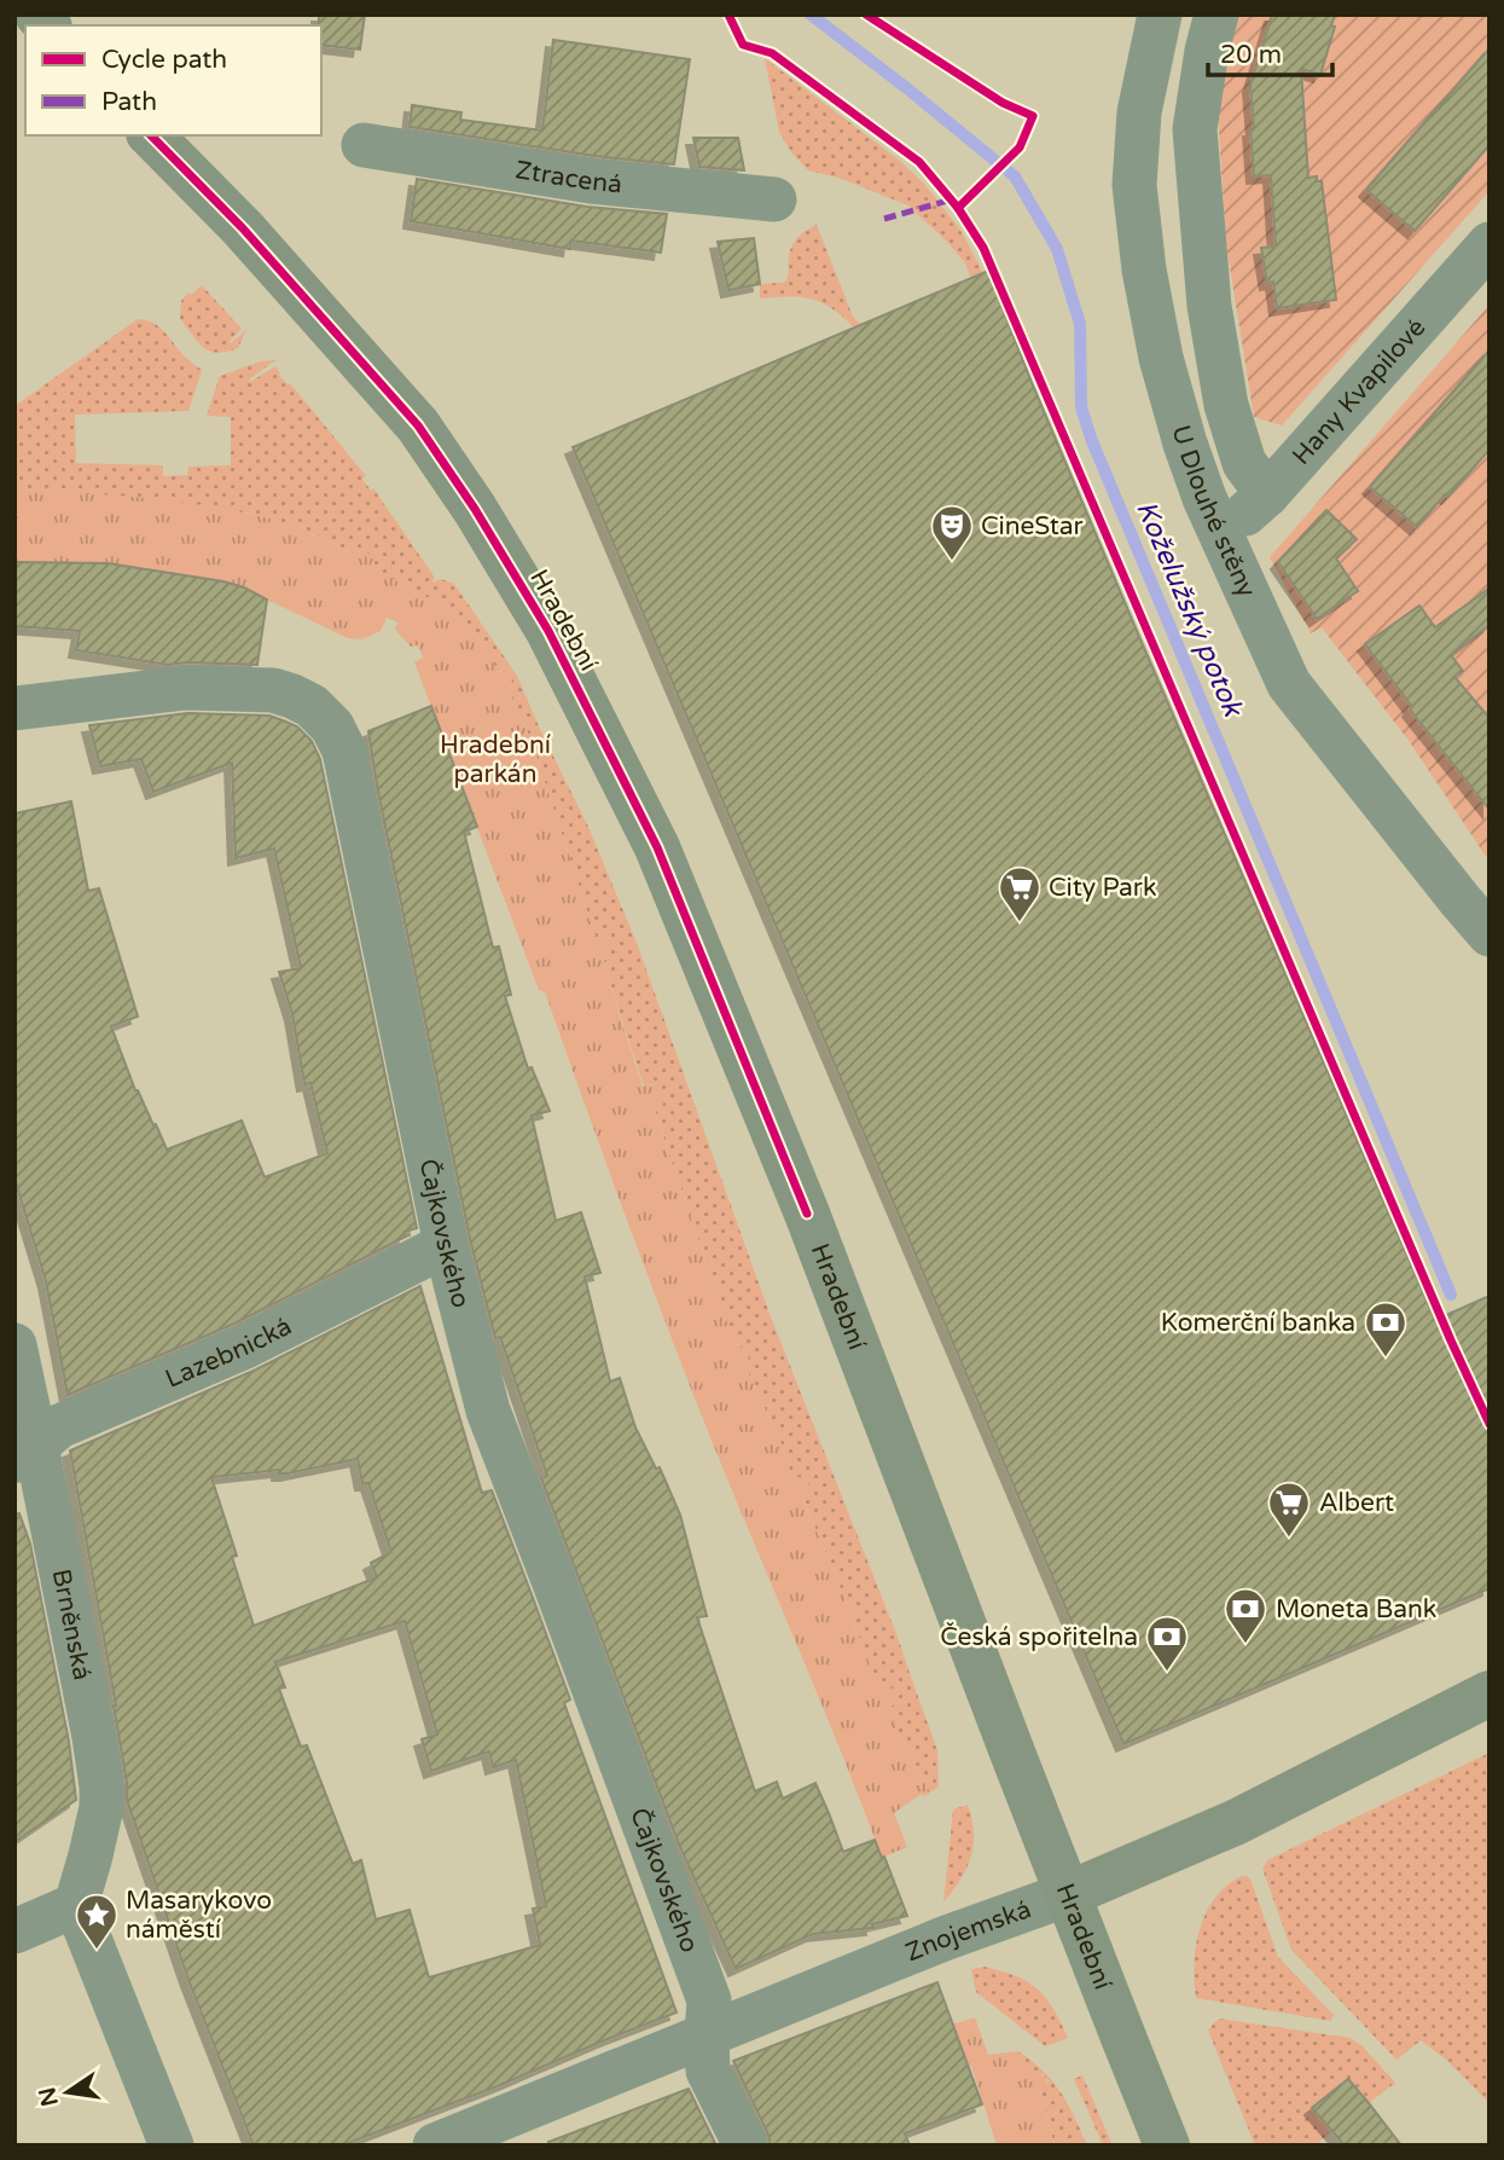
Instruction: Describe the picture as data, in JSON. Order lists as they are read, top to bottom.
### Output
{
  "streets": {
    "main road": ["Hradební", "Znojemská"],
    "street": [
      "Ztracená",
      "Hany Kvapilové",
      "U Dlouhé stěny",
      "Čajkovského",
      "Lazebnická",
      "Brněnská"
    ]
  },
  "crossings": [
    ["Hany Kvapilové", "U Dlouhé stěny"],
    ["Hradební", "Znojemská"],
    ["Čajkovského", "Lazebnická"],
    ["Čajkovského", "Znojemská"],
    ["Lazebnická", "Brněnská"]
  ],
  "water": ["Koželužský potok"],
  "parks": ["Hradební parkán"],
  "places": {
    "theatre": ["CineStar"],
    "supermarket": ["City Park", "Albert"],
    "bank": ["Komerční banka", "Moneta Bank", "Česká spořitelna"],
    "place": ["Masarykovo náměstí"]
  },
  "legend": ["Cycle path", "Path"],
  "scale_bar": "20 m",
  "north": "left"
}
